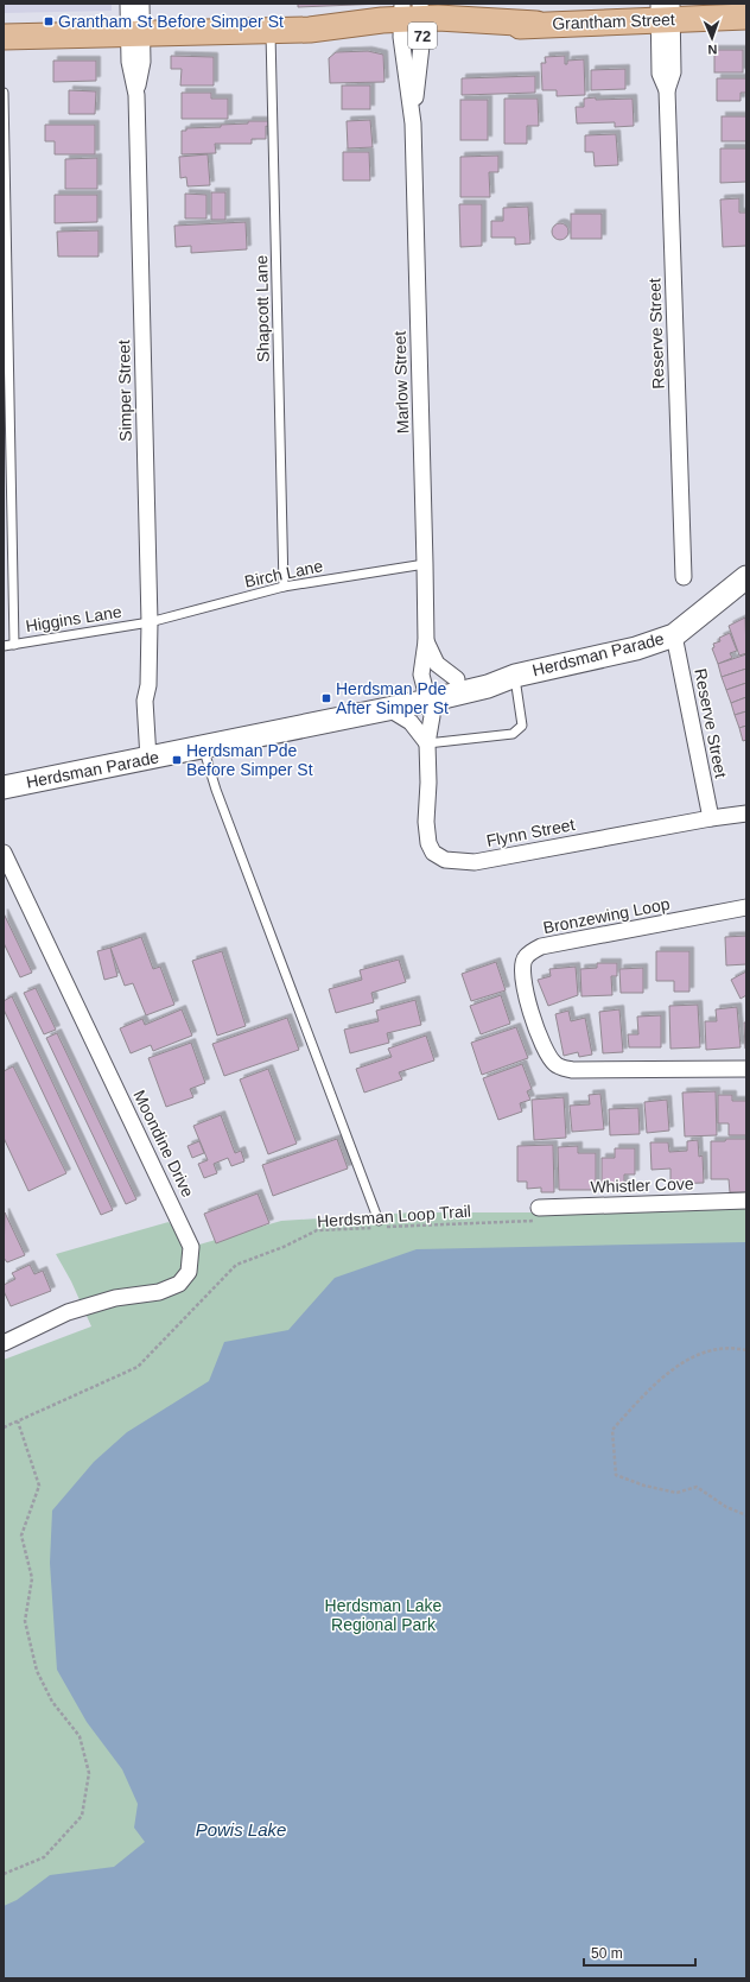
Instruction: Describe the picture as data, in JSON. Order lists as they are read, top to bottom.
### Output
{
  "streets": {
    "main road": ["Grantham Street", "72", "Herdsman Parade"],
    "street": [
      "Reserve Street",
      "Marlow Street",
      "Simper Street",
      "Flynn Street",
      "Bronzewing Loop",
      "Moondine Drive",
      "Whistler Cove"
    ],
    "lane": ["Shapcott Lane", "Birch Lane", "Higgins Lane"],
    "path": ["Herdsman Loop Trail"]
  },
  "crossings": [
    ["Grantham Street", "Shapcott Lane"],
    ["Grantham Street", "Reserve Street"],
    ["Grantham Street", "Marlow Street"],
    ["Grantham Street", "Simper Street"],
    ["Shapcott Lane", "Birch Lane"],
    ["Reserve Street", "Herdsman Parade"],
    ["Reserve Street", "Flynn Street"],
    ["Marlow Street", "Birch Lane"],
    ["Marlow Street", "Herdsman Parade"],
    ["Marlow Street", "Flynn Street"],
    ["Simper Street", "Birch Lane"],
    ["Simper Street", "Higgins Lane"],
    ["Simper Street", "Herdsman Parade"],
    ["Birch Lane", "Higgins Lane"],
    ["Herdsman Parade", "Flynn Street"],
    ["Whistler Cove", "Herdsman Loop Trail"]
  ],
  "water": ["Powis Lake"],
  "parks": ["Herdsman Lake Regional Park"],
  "places": {
    "transit": ["Grantham St Before Simper St", "Herdsman Pde After Simper St", "Herdsman Pde Before Simper St"]
  },
  "scale_bar": "50 m",
  "north": "bottom"
}
